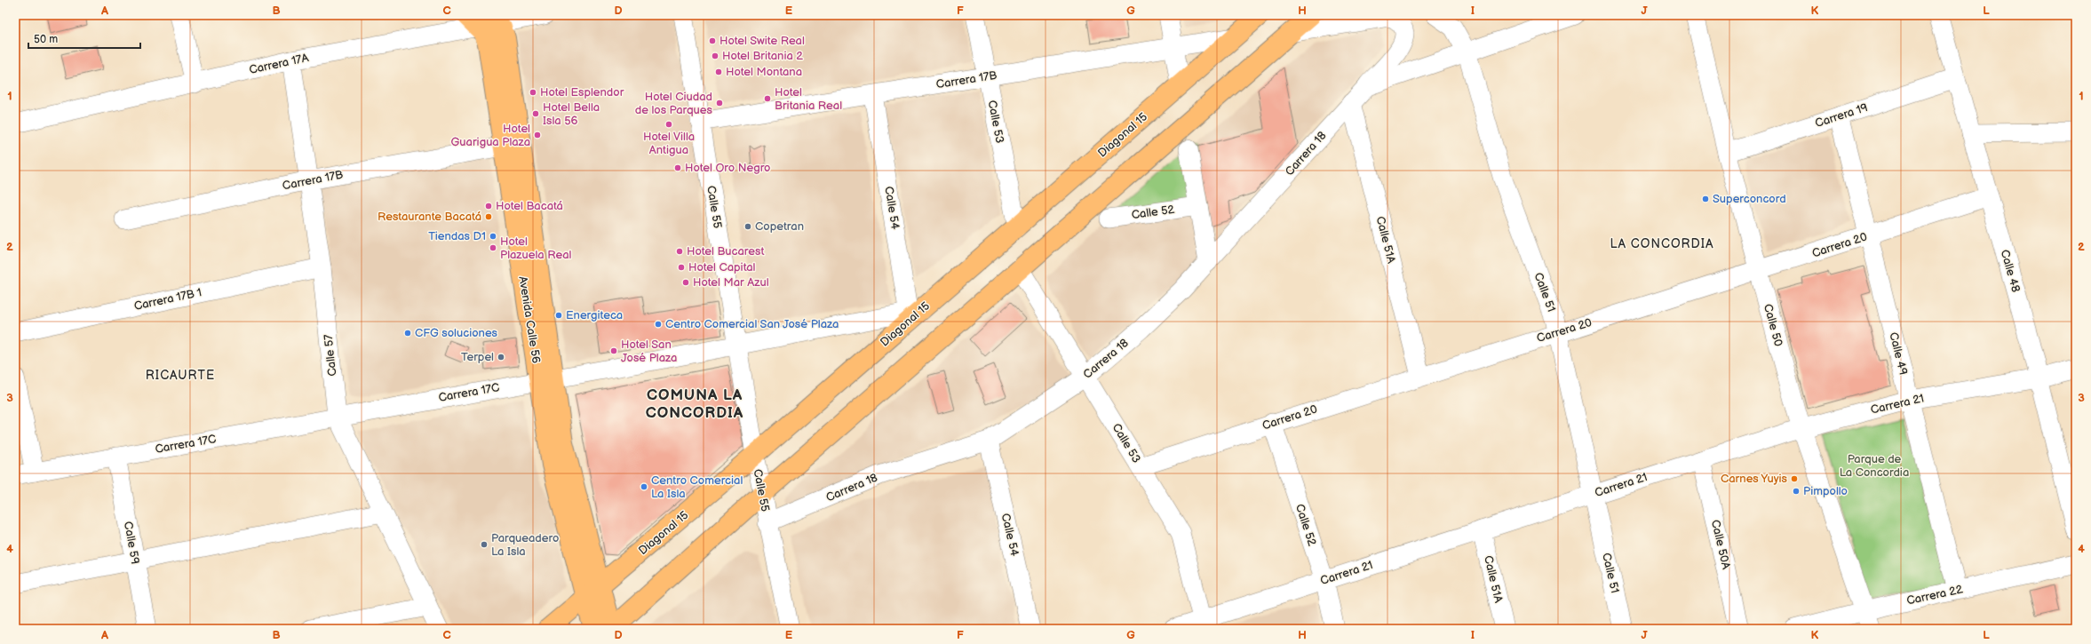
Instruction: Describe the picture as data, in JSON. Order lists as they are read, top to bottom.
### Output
{
  "streets": {
    "main road": ["Diagonal 15", "Avenida Calle 56"],
    "street": [
      "Carrera 17A",
      "Carrera 17B",
      "Carrera 19",
      "Calle 53",
      "Carrera 18",
      "Calle 55",
      "Calle 54",
      "Calle 52",
      "Calle 51A",
      "Carrera 20",
      "Calle 48",
      "Calle 51",
      "Carrera 17B 1",
      "Calle 50",
      "Calle 49",
      "Calle 57",
      "Carrera 17C",
      "Carrera 21",
      "Calle 59",
      "Calle 50A",
      "Carrera 22"
    ]
  },
  "crossings": [
    ["Carrera 17A", "Avenida Calle 56"],
    ["Carrera 17A", "Calle 57"],
    ["Carrera 17B", "Calle 53"],
    ["Carrera 17B", "Diagonal 15"],
    ["Carrera 17B", "Calle 55"],
    ["Carrera 17B", "Calle 54"],
    ["Carrera 17B", "Avenida Calle 56"],
    ["Carrera 17B", "Calle 57"],
    ["Carrera 19", "Calle 48"],
    ["Carrera 19", "Calle 50"],
    ["Carrera 19", "Calle 49"],
    ["Calle 53", "Diagonal 15"],
    ["Calle 53", "Carrera 18"],
    ["Calle 53", "Carrera 20"],
    ["Calle 53", "Carrera 21"],
    ["Diagonal 15", "Calle 55"],
    ["Diagonal 15", "Calle 54"],
    ["Diagonal 15", "Avenida Calle 56"],
    ["Diagonal 15", "Carrera 17C"],
    ["Carrera 18", "Calle 55"],
    ["Carrera 18", "Calle 54"],
    ["Carrera 18", "Calle 51A"],
    ["Carrera 18", "Calle 51"],
    ["Calle 55", "Carrera 17C"],
    ["Calle 54", "Carrera 17C"],
    ["Calle 52", "Carrera 20"],
    ["Calle 52", "Carrera 21"],
    ["Calle 51A", "Carrera 20"],
    ["Calle 51A", "Carrera 21"],
    ["Carrera 20", "Calle 48"],
    ["Carrera 20", "Calle 51"],
    ["Carrera 20", "Calle 50"],
    ["Carrera 20", "Calle 49"],
    ["Calle 48", "Carrera 21"],
    ["Calle 51", "Carrera 21"],
    ["Carrera 17B 1", "Calle 57"],
    ["Avenida Calle 56", "Carrera 17C"],
    ["Calle 50", "Carrera 21"],
    ["Calle 50", "Carrera 22"],
    ["Calle 49", "Carrera 21"],
    ["Calle 49", "Carrera 22"],
    ["Calle 57", "Carrera 17C"],
    ["Carrera 17C", "Calle 59"],
    ["Carrera 21", "Calle 50A"]
  ],
  "districts": ["LA CONCORDIA", "RICAURTE", "COMUNA LA CONCORDIA"],
  "parks": ["Parque de La Concordia"],
  "places": [
    "Hotel Swite Real",
    "Hotel Britania 2",
    "Hotel Montana",
    "Hotel Esplendor",
    "Hotel Britania Real",
    "Hotel Ciudad de los Parques",
    "Hotel Bella Isla 56",
    "Hotel Villa Antigua",
    "Hotel Guarigua Plaza",
    "Hotel Oro Negro",
    "Superconcord",
    "Hotel Bacatá",
    "Restaurante Bacatá",
    "Copetran",
    "Tiendas D1",
    "Hotel Plazuela Real",
    "Hotel Bucarest",
    "Hotel Capital",
    "Hotel Mar Azul",
    "Energiteca",
    "Centro Comercial San José Plaza",
    "CFG soluciones",
    "Hotel San José Plaza",
    "Terpel",
    "Carnes Yuyis",
    "Centro Comercial La Isla",
    "Pimpollo",
    "Parqueadero La Isla"
  ],
  "scale_bar": "50 m",
  "grid": {
    "columns": [
      "A",
      "B",
      "C",
      "D",
      "E",
      "F",
      "G",
      "H",
      "I",
      "J",
      "K",
      "L"
    ],
    "rows": [
      "1",
      "2",
      "3",
      "4"
    ]
  }
}
